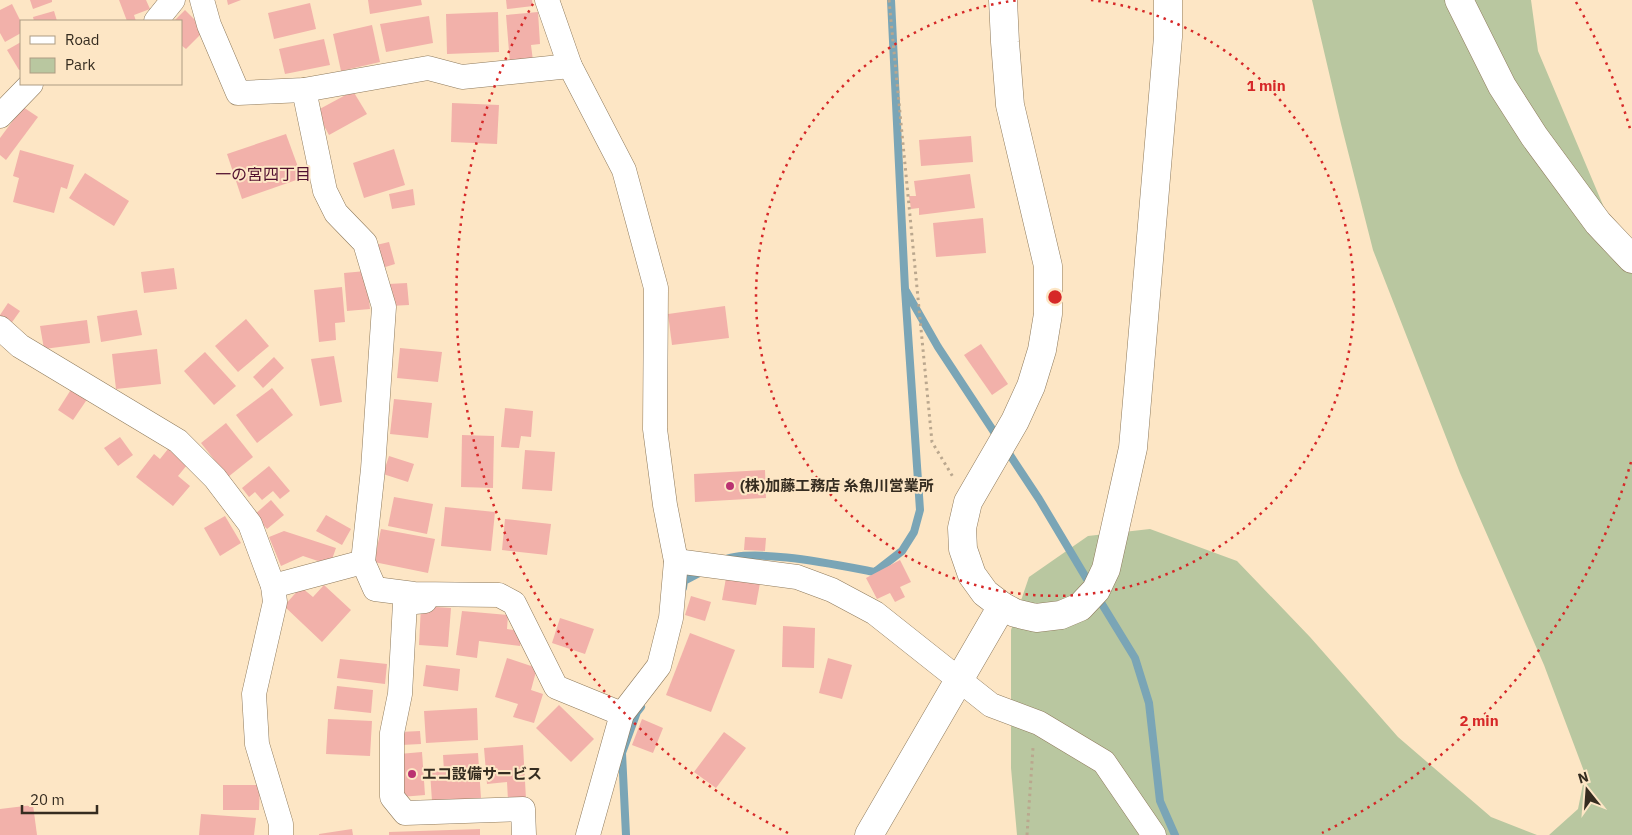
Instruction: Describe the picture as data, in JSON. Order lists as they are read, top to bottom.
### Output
{
  "districts": ["一の宮四丁目"],
  "places": ["(株)加藤工務店 糸魚川営業所", "エコ設備サービス"],
  "legend": ["Road", "Park"],
  "scale_bar": "20 m",
  "north": "top",
  "rings": ["1 min", "2 min"]
}
